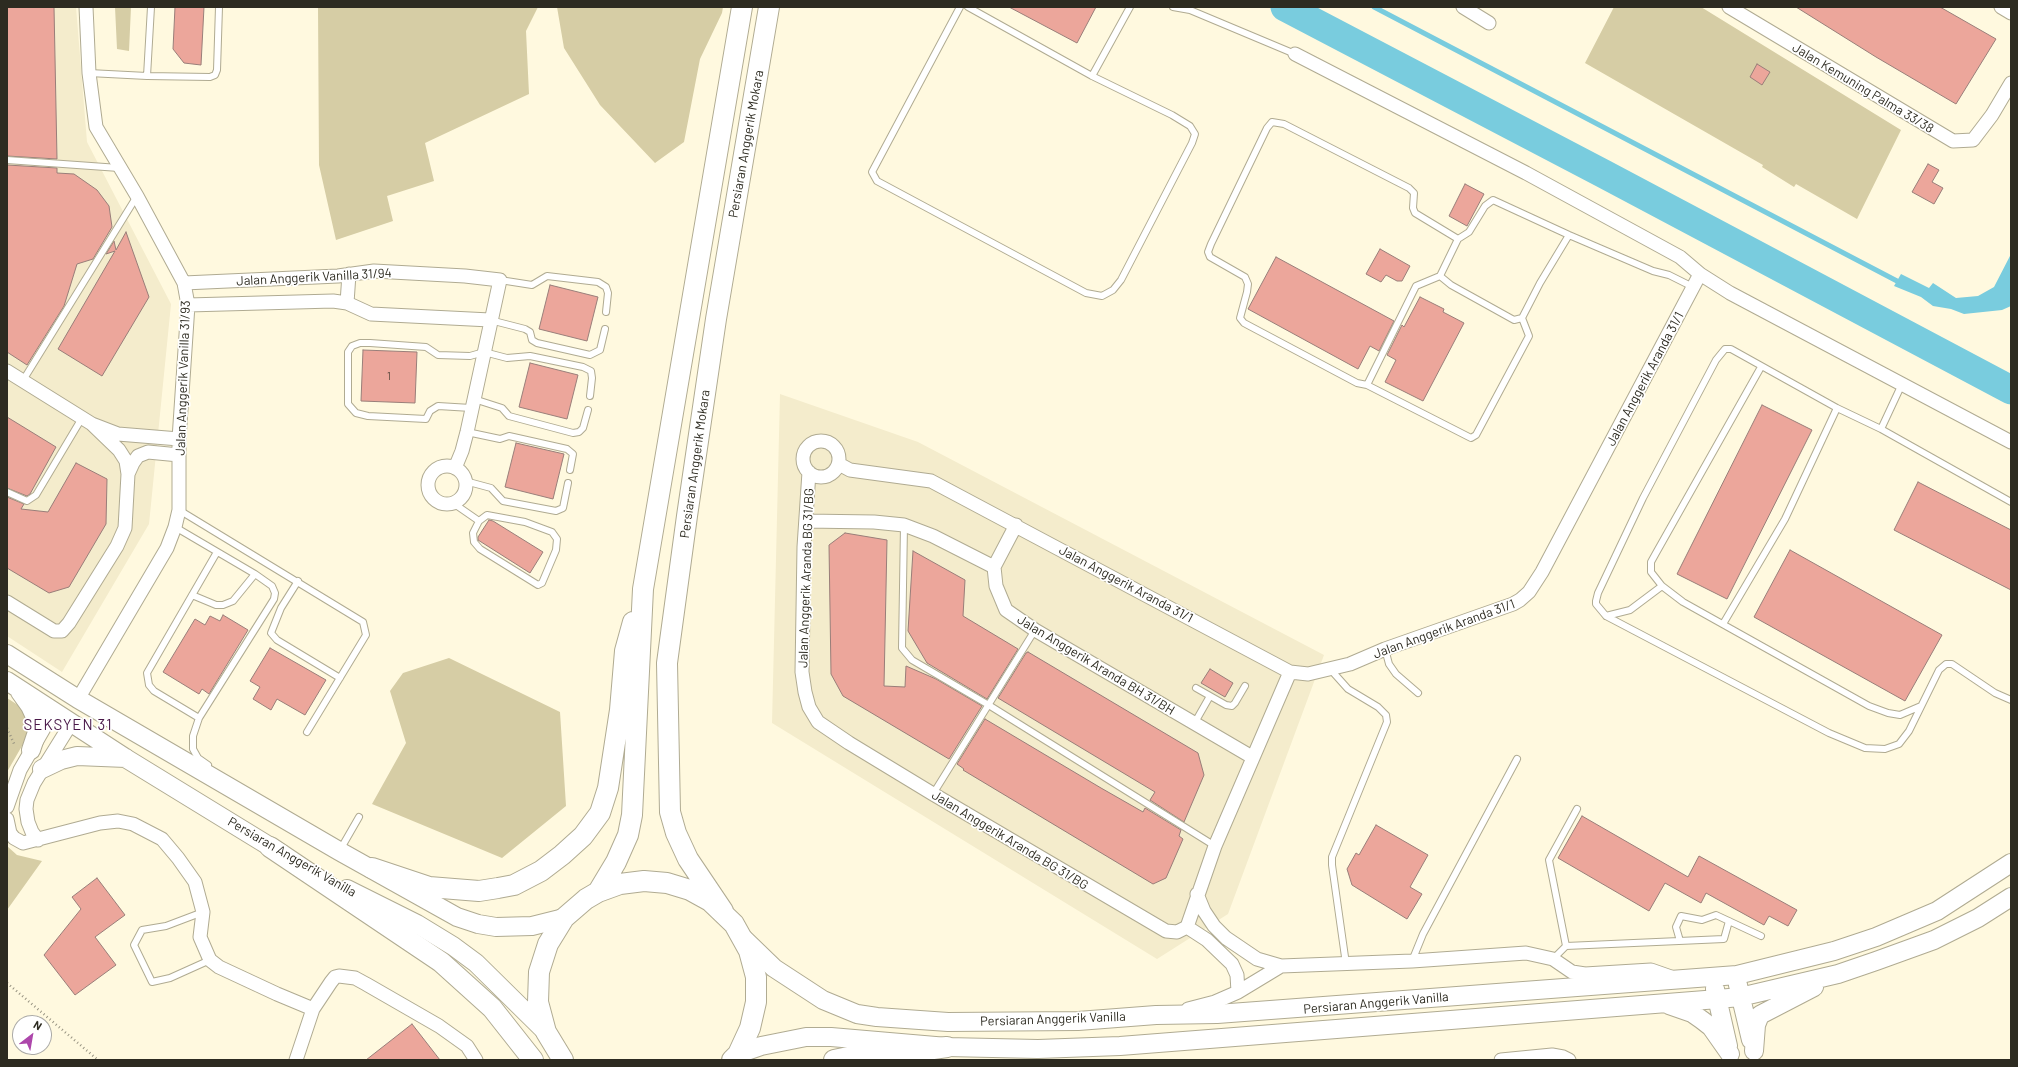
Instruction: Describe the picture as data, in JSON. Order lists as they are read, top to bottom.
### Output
{
  "streets": {
    "main road": ["Persiaran Anggerik Mokara", "Persiaran Anggerik Vanilla"],
    "street": [
      "Jalan Kemuning Palma 33/38",
      "Jalan Anggerik Vanilla 31/94",
      "Jalan Anggerik Vanilla 31/93",
      "Jalan Anggerik Aranda 31/1",
      "Jalan Anggerik Aranda BG 31/BG",
      "Jalan Anggerik Aranda BH 31/BH"
    ]
  },
  "crossings": [
    ["Persiaran Anggerik Mokara", "Persiaran Anggerik Vanilla"],
    ["Jalan Anggerik Vanilla 31/94", "Jalan Anggerik Vanilla 31/93"],
    ["Jalan Anggerik Aranda 31/1", "Jalan Anggerik Aranda BG 31/BG"]
  ],
  "districts": ["SEKSYEN 31"],
  "house_numbers": ["1"],
  "north": "top right"
}
